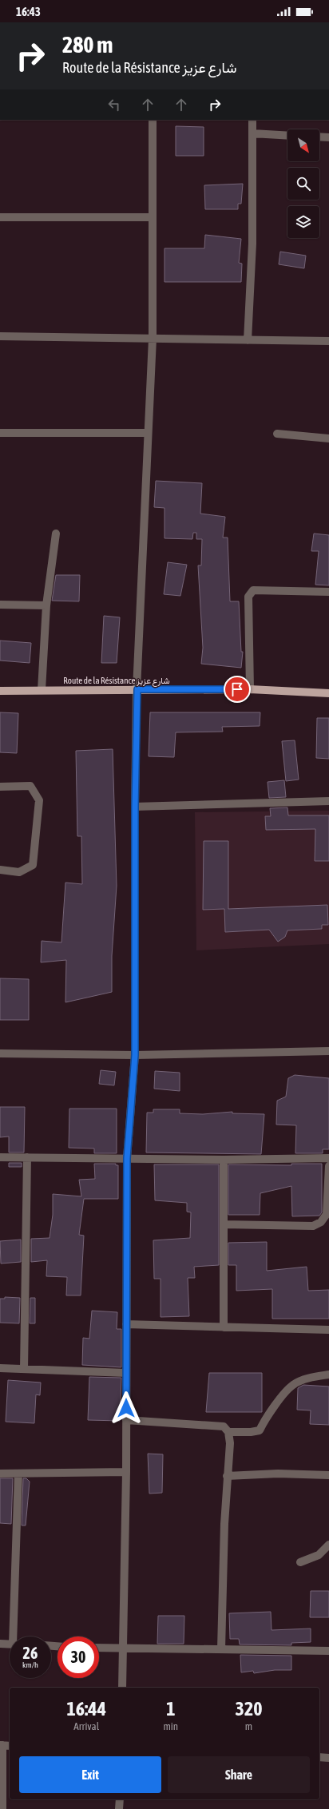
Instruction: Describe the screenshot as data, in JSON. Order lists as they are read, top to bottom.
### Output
{
  "streets": {
    "main road": ["Route de la Résistance شارع عزيز"]
  },
  "north": "bottom right",
  "page": {
    "status": "16:43",
    "turn": ["280 m", "Route de la Résistance شارع عزيز"],
    "speed": "26 km/h",
    "limit": "30",
    "eta": [
      "16:44",
      "Arrival",
      "1",
      "min",
      "320",
      "m"
    ],
    "buttons": ["Exit", "Share"]
  }
}
